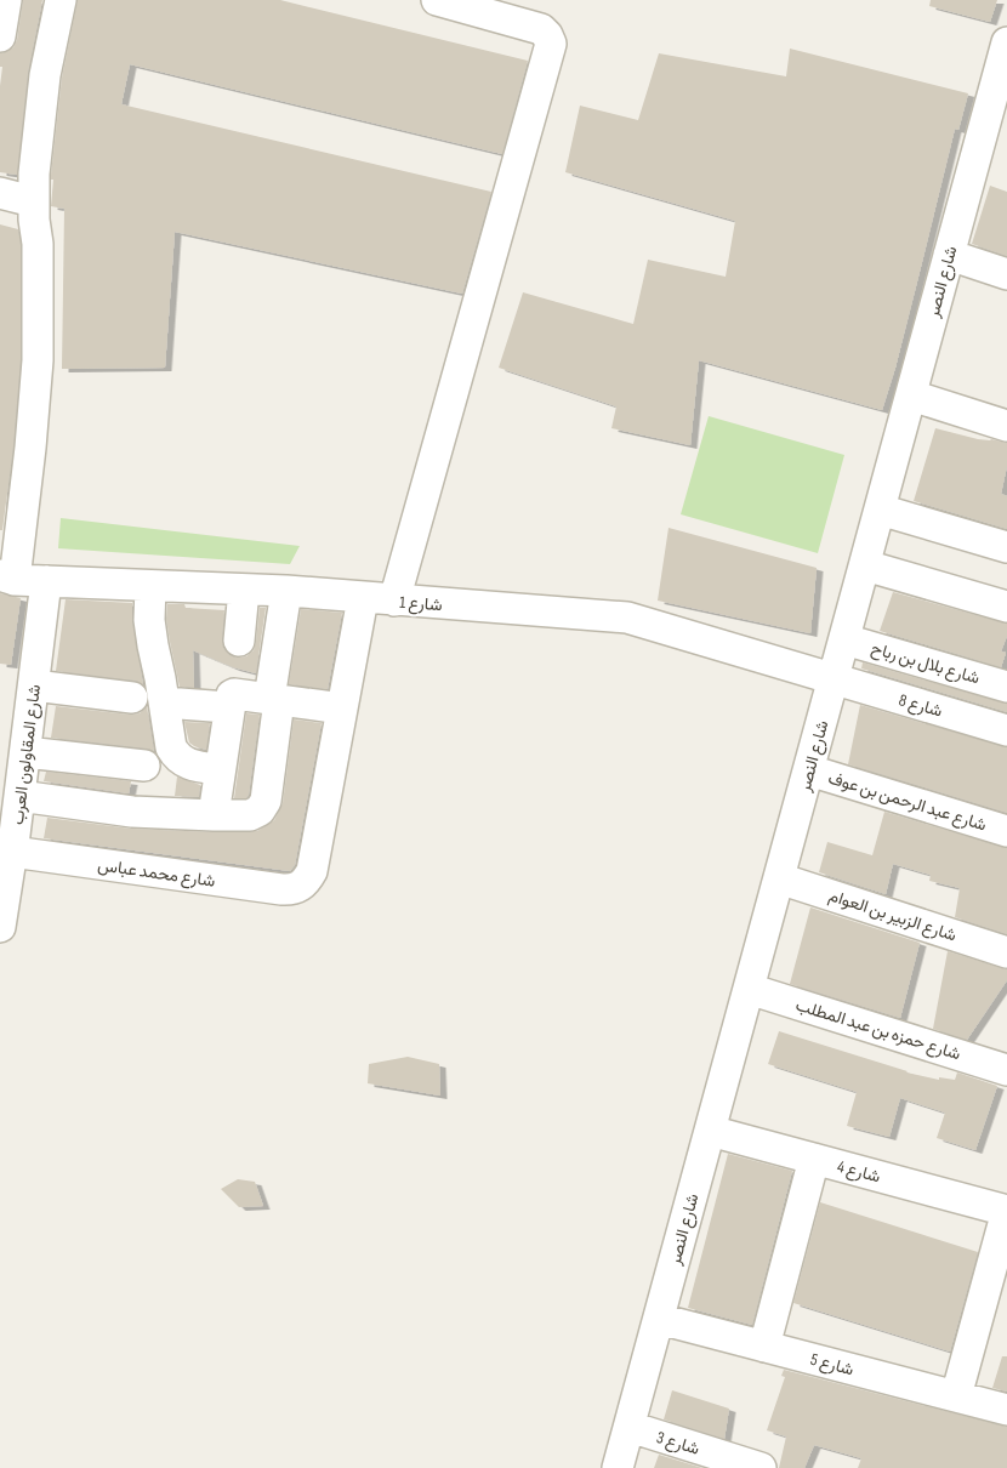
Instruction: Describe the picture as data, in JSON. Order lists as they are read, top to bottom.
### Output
{
  "streets": {
    "street": [
      "شارع النصر",
      "شارع 1",
      "شارع بلال بن رباح",
      "شارع 8",
      "شارع المقاولون العرب",
      "شارع عبد الرحمن بن عوف",
      "شارع محمد عباس",
      "شارع الزبير بن العوام",
      "شارع حمزه بن عبد المطلب",
      "شارع 4",
      "شارع 5",
      "شارع 3"
    ]
  },
  "crossings": [
    ["شارع النصر", "شارع 1"],
    ["شارع النصر", "شارع بلال بن رباح"],
    ["شارع النصر", "شارع 8"],
    ["شارع النصر", "شارع عبد الرحمن بن عوف"],
    ["شارع النصر", "شارع الزبير بن العوام"],
    ["شارع النصر", "شارع حمزه بن عبد المطلب"],
    ["شارع النصر", "شارع 4"],
    ["شارع النصر", "شارع 5"],
    ["شارع النصر", "شارع 3"],
    ["شارع 1", "شارع 8"],
    ["شارع 1", "شارع المقاولون العرب"],
    ["شارع المقاولون العرب", "شارع محمد عباس"]
  ]
}
